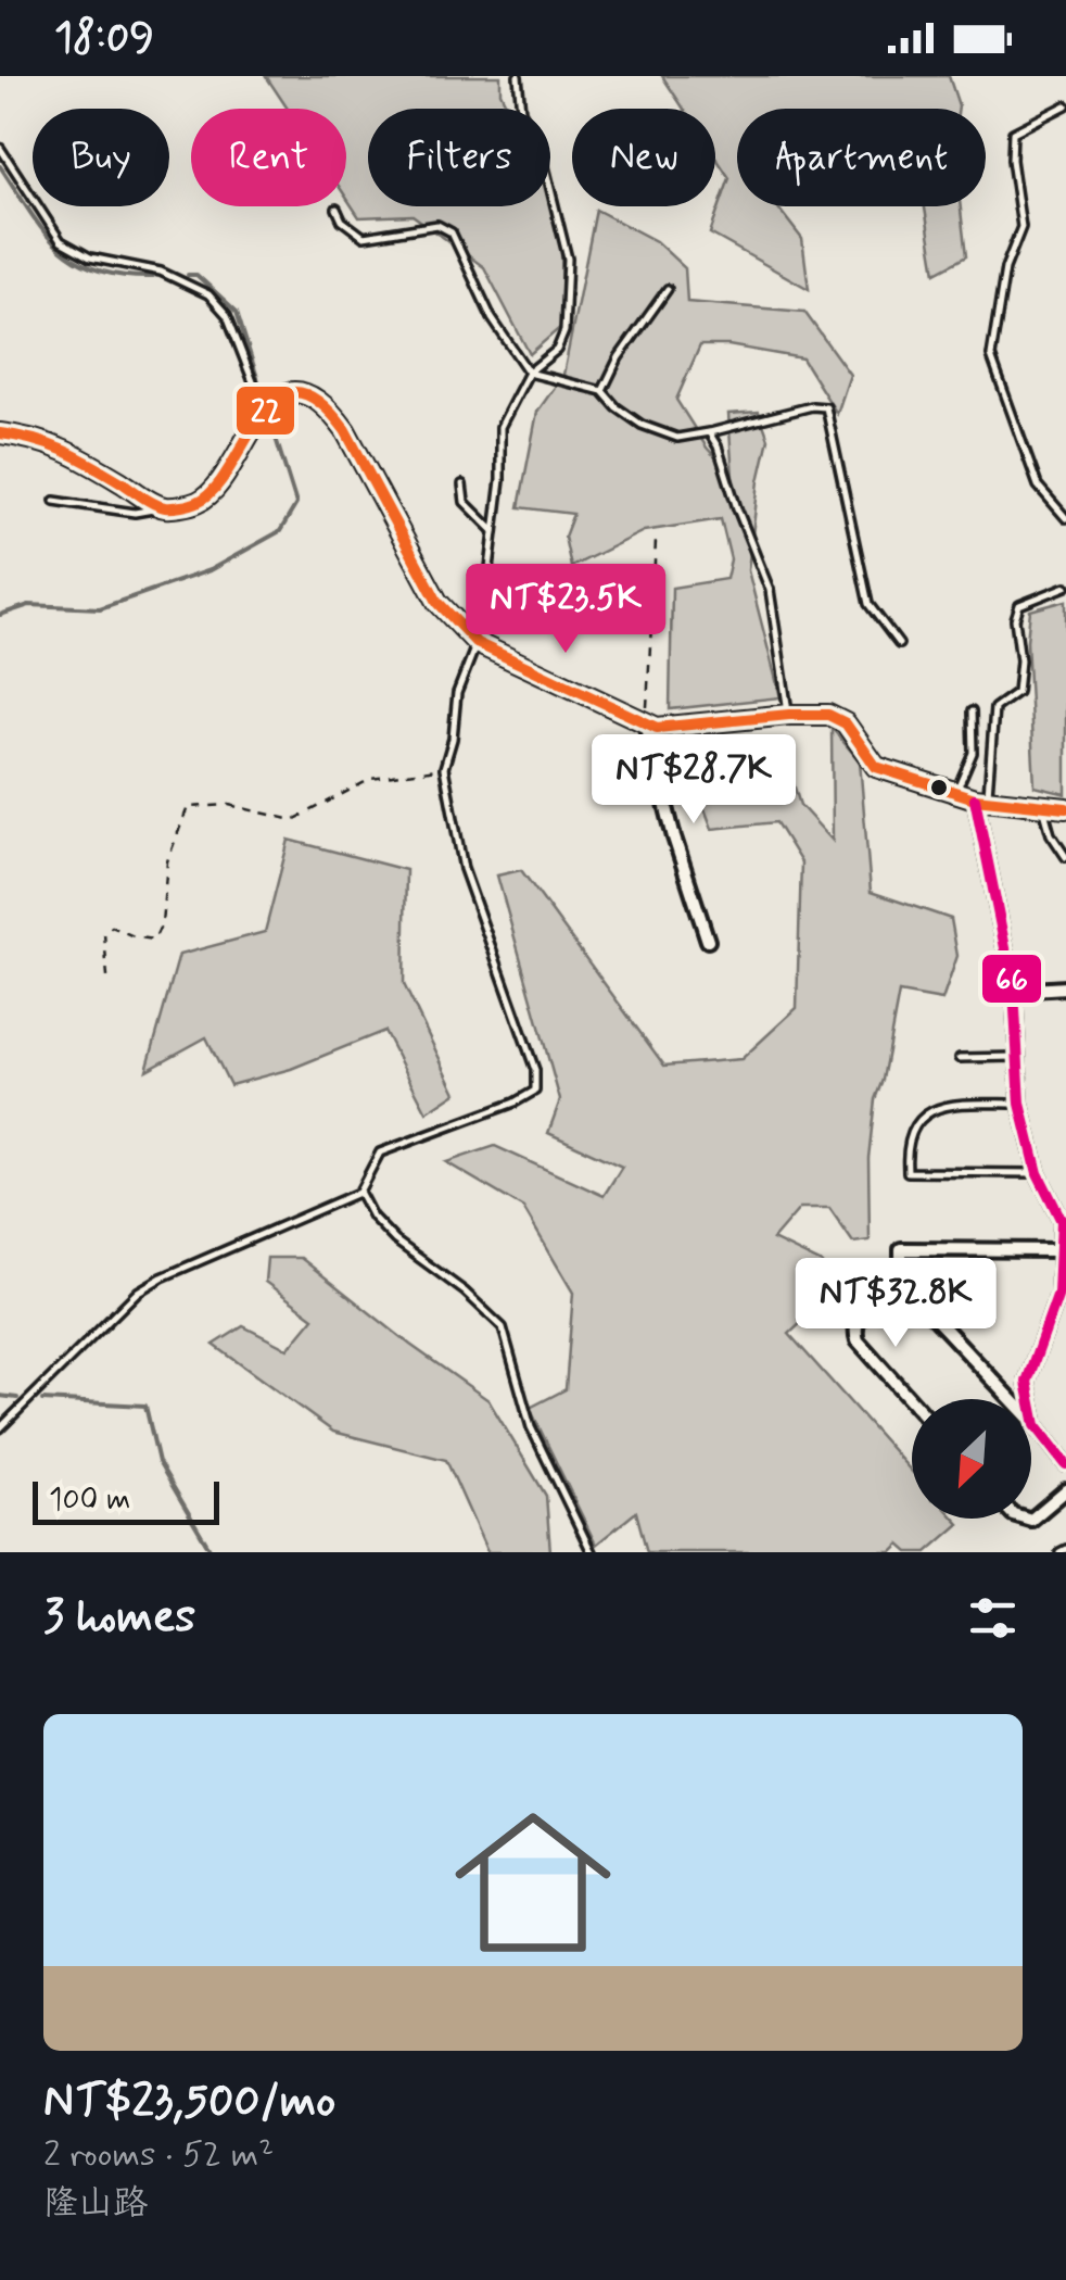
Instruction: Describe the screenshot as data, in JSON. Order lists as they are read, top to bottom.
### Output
{
  "lines": ["transit line 22", "transit line 66"],
  "scale_bar": "100 m",
  "north": "bottom left",
  "page": {
    "status": "18:09",
    "chip": [
      "Buy",
      "Rent",
      "Filters",
      "New",
      "Apartment"
    ],
    "price": ["NT$23.5K", "NT$28.7K", "NT$32.8K"],
    "scale": "100 m",
    "heading": "3 homes",
    "list": [
      {
        "name": "NT$23,500/mo",
        "note": "2 rooms · 52 m² · 隆山路"
      }
    ]
  }
}
